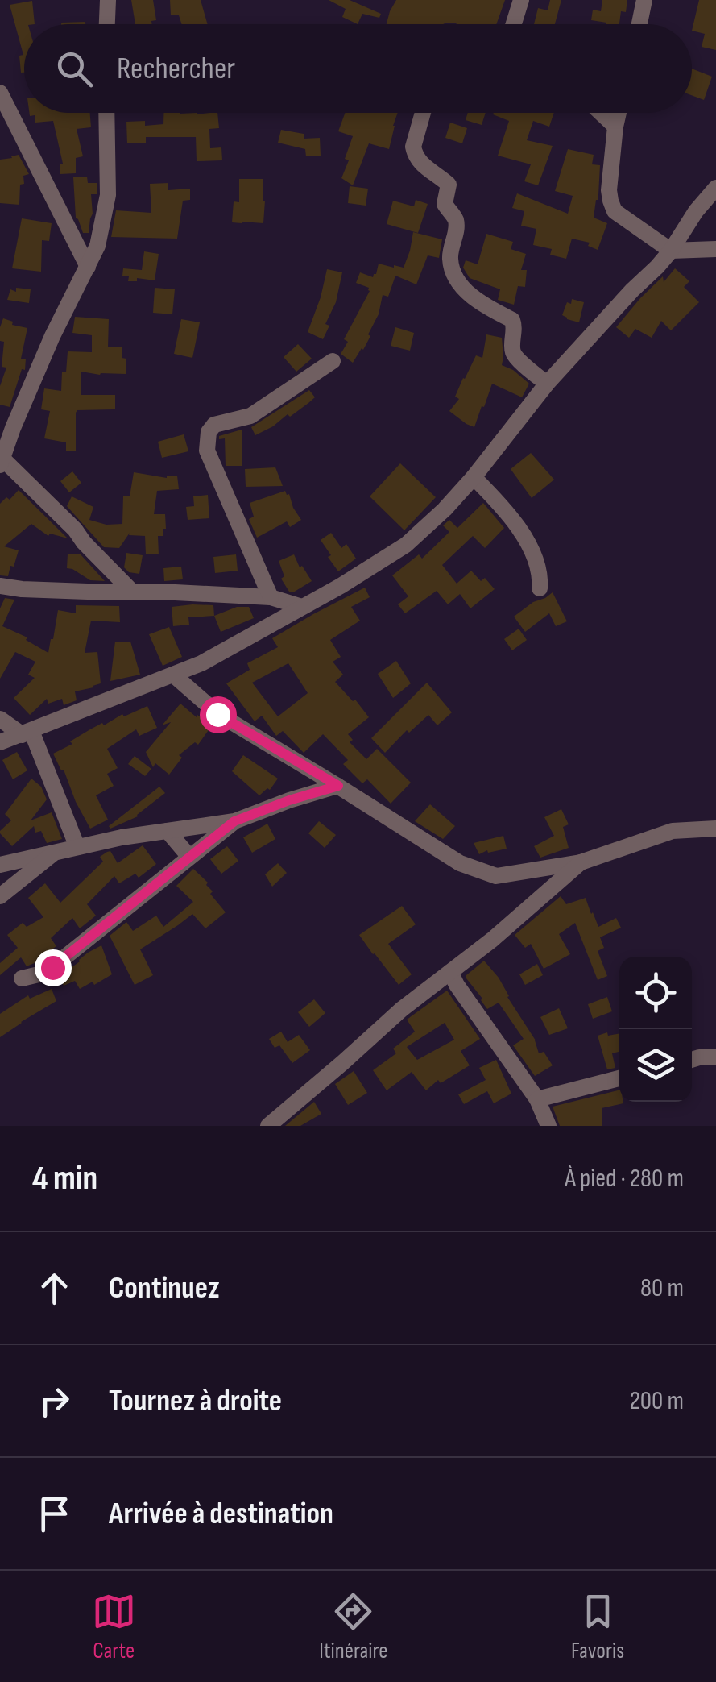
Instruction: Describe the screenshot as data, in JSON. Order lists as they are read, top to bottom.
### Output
{
  "page": {
    "search": "Rechercher",
    "heading": ["4 min", "À pied · 280 m"],
    "list": [
      ["Continuez", "80 m"],
      ["Tournez à droite", "200 m"],
      "Arrivée à destination"
    ],
    "nav": ["Carte", "Itinéraire", "Favoris"]
  }
}
